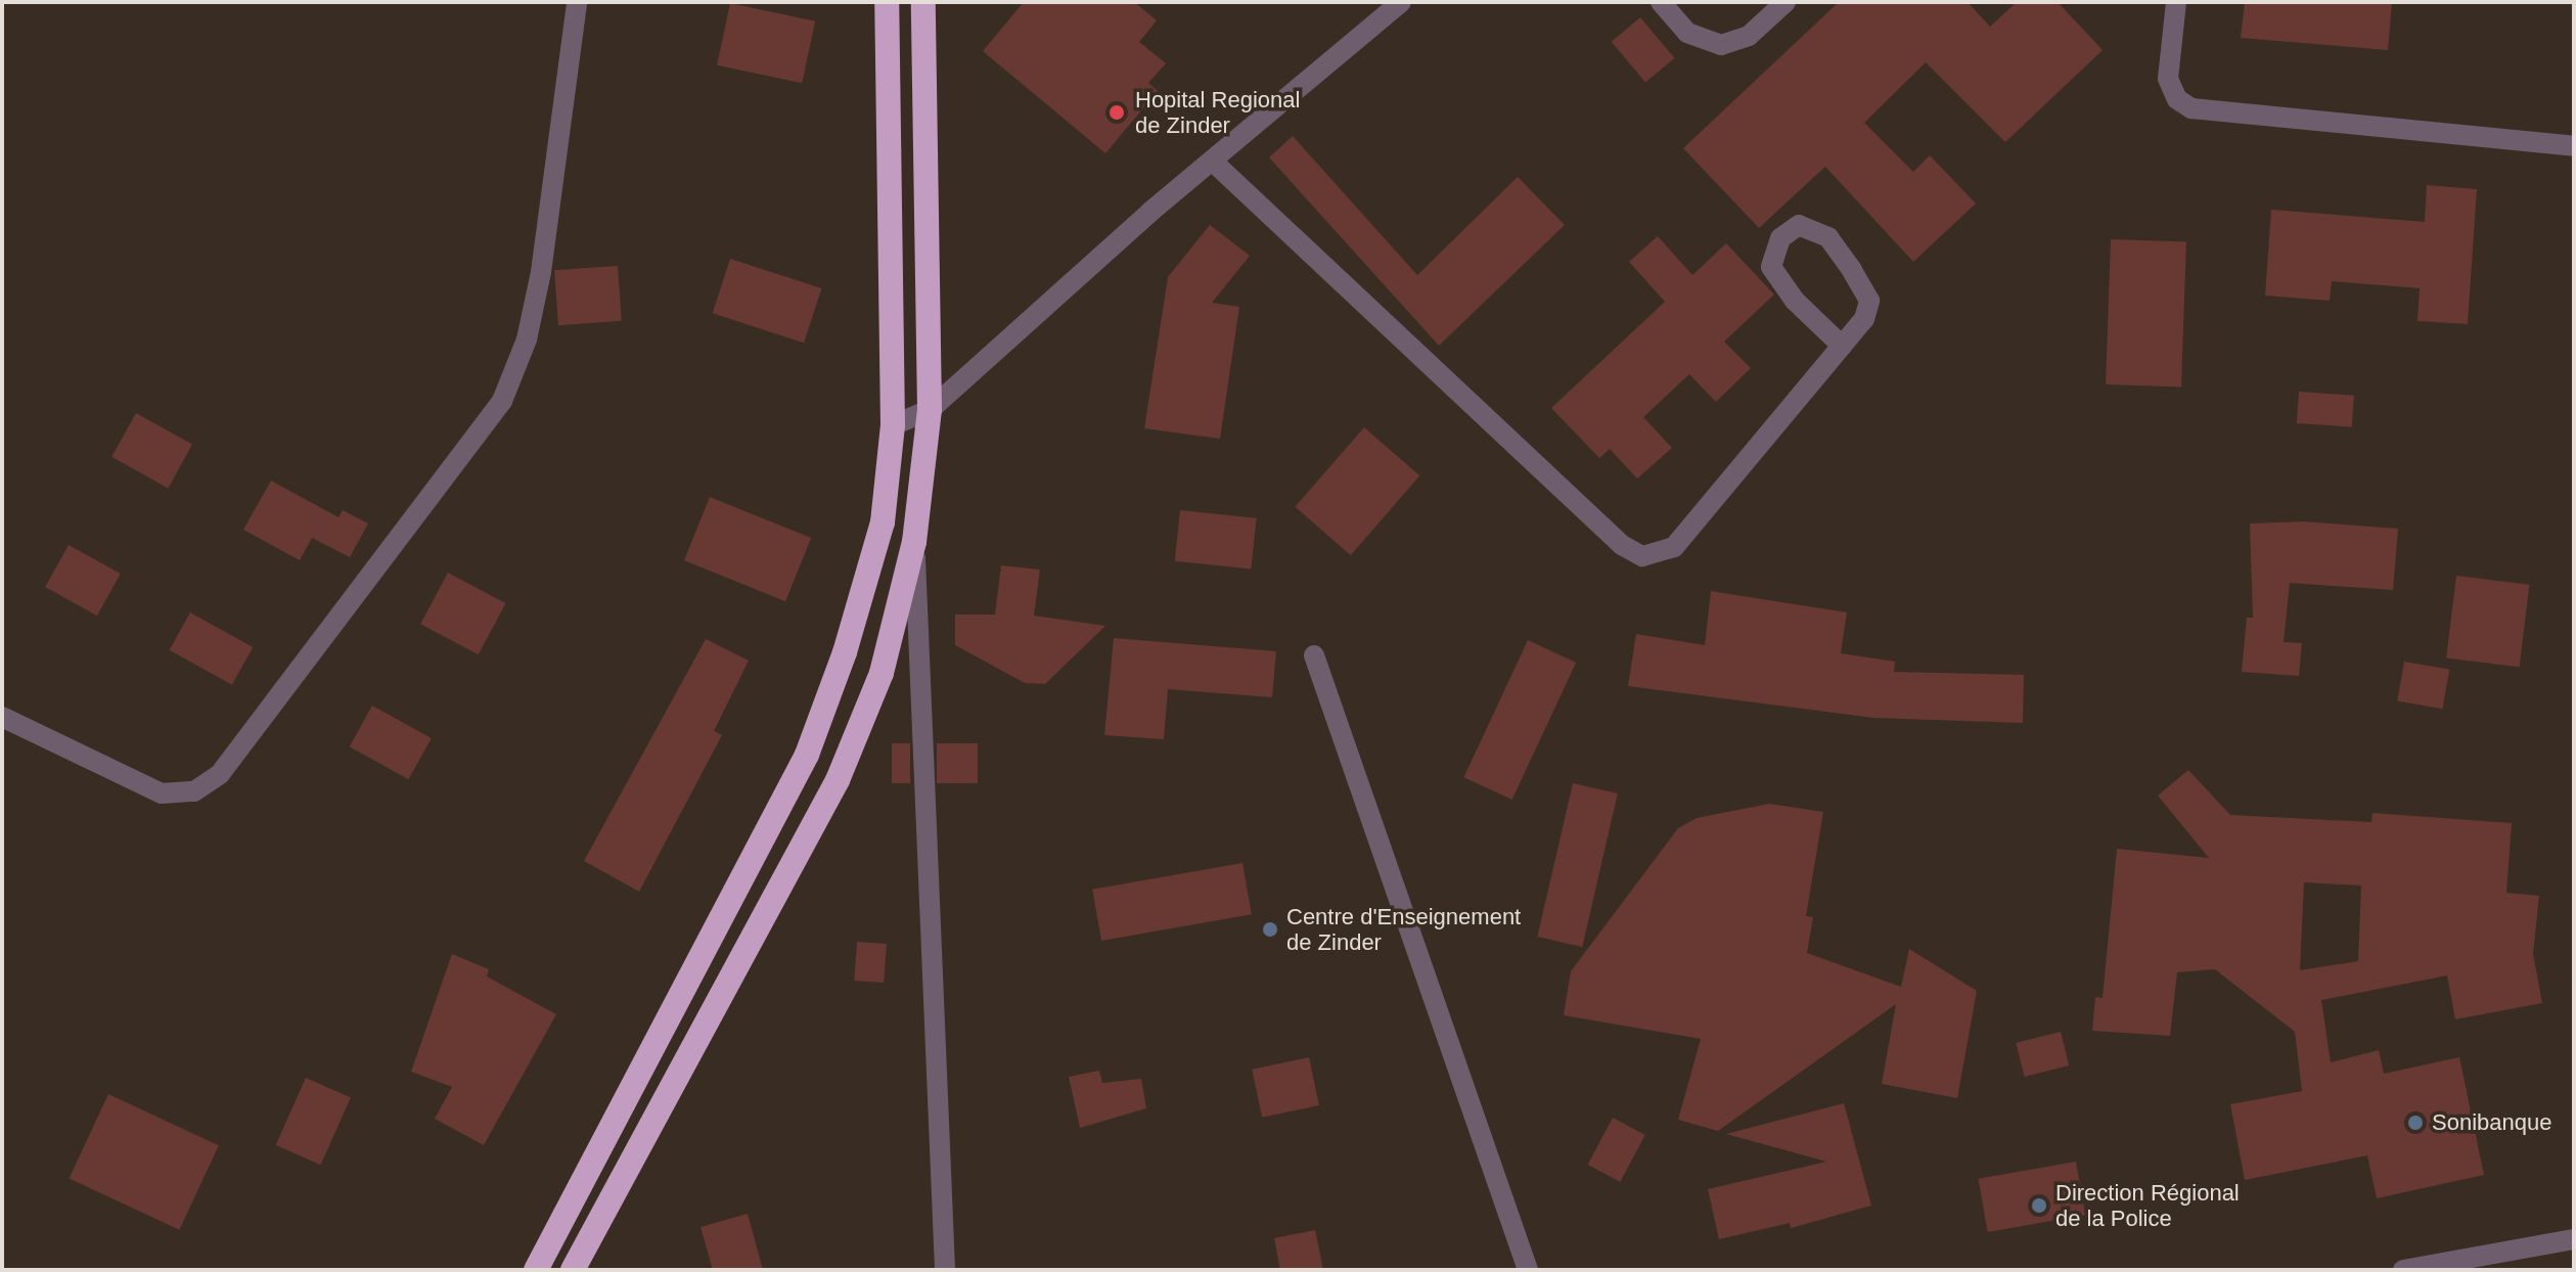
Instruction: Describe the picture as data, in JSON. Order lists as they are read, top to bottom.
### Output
{
  "places": [
    "Hopital Regional de Zinder",
    "Centre d'Enseignement de Zinder",
    "Sonibanque",
    "Direction Régional de la Police"
  ]
}
